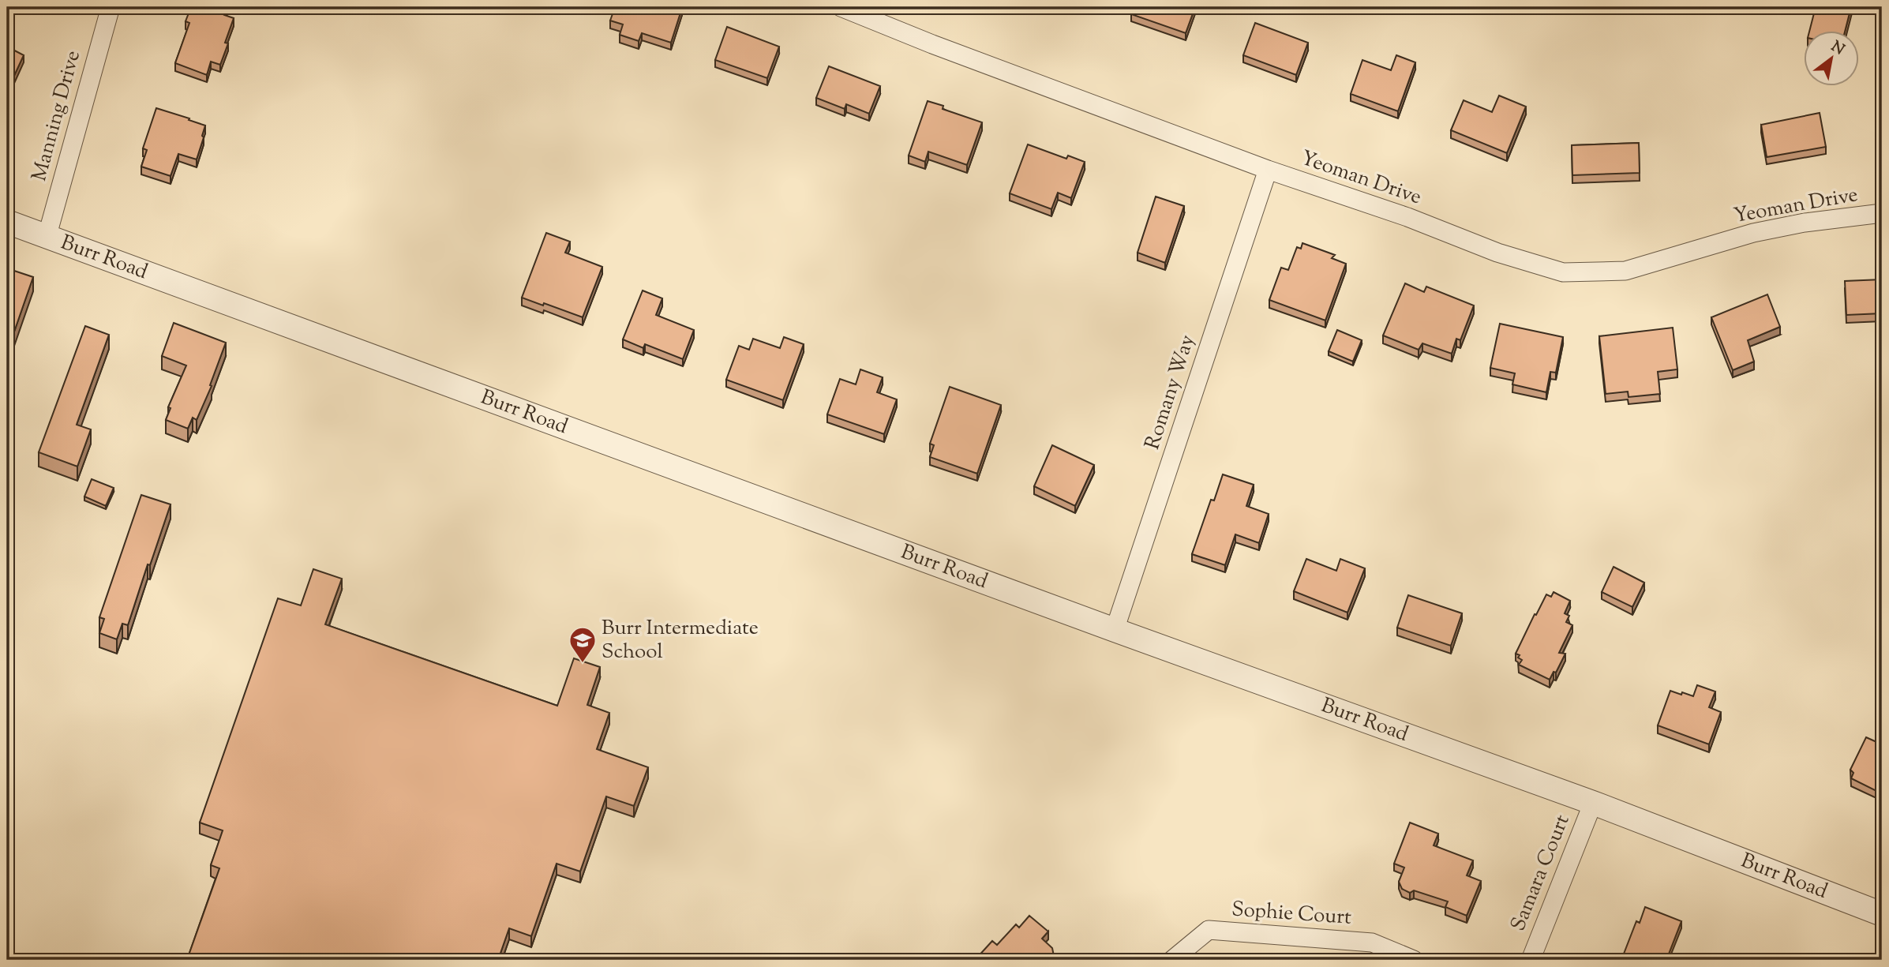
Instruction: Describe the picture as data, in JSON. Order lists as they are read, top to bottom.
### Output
{
  "streets": {
    "street": [
      "Manning Drive",
      "Yeoman Drive",
      "Burr Road",
      "Romany Way",
      "Samara Court",
      "Sophie Court"
    ]
  },
  "crossings": [
    ["Manning Drive", "Burr Road"],
    ["Yeoman Drive", "Romany Way"],
    ["Burr Road", "Romany Way"],
    ["Burr Road", "Samara Court"]
  ],
  "places": {
    "school or university": ["Burr Intermediate School"]
  },
  "north": "top right"
}
